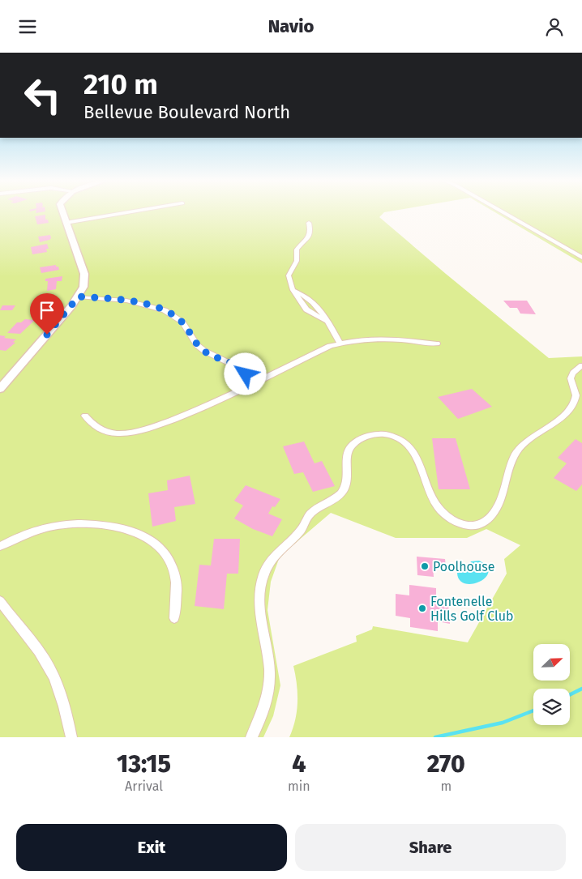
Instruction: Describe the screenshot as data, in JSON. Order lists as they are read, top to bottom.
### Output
{
  "places": ["Poolhouse", "Fontenelle Hills Golf Club"],
  "north": "top right",
  "page": {
    "header": "Navio",
    "turn": ["210 m", "Bellevue Boulevard North"],
    "eta": [
      "13:15",
      "Arrival",
      "4",
      "min",
      "270",
      "m"
    ],
    "buttons": ["Exit", "Share"]
  }
}
